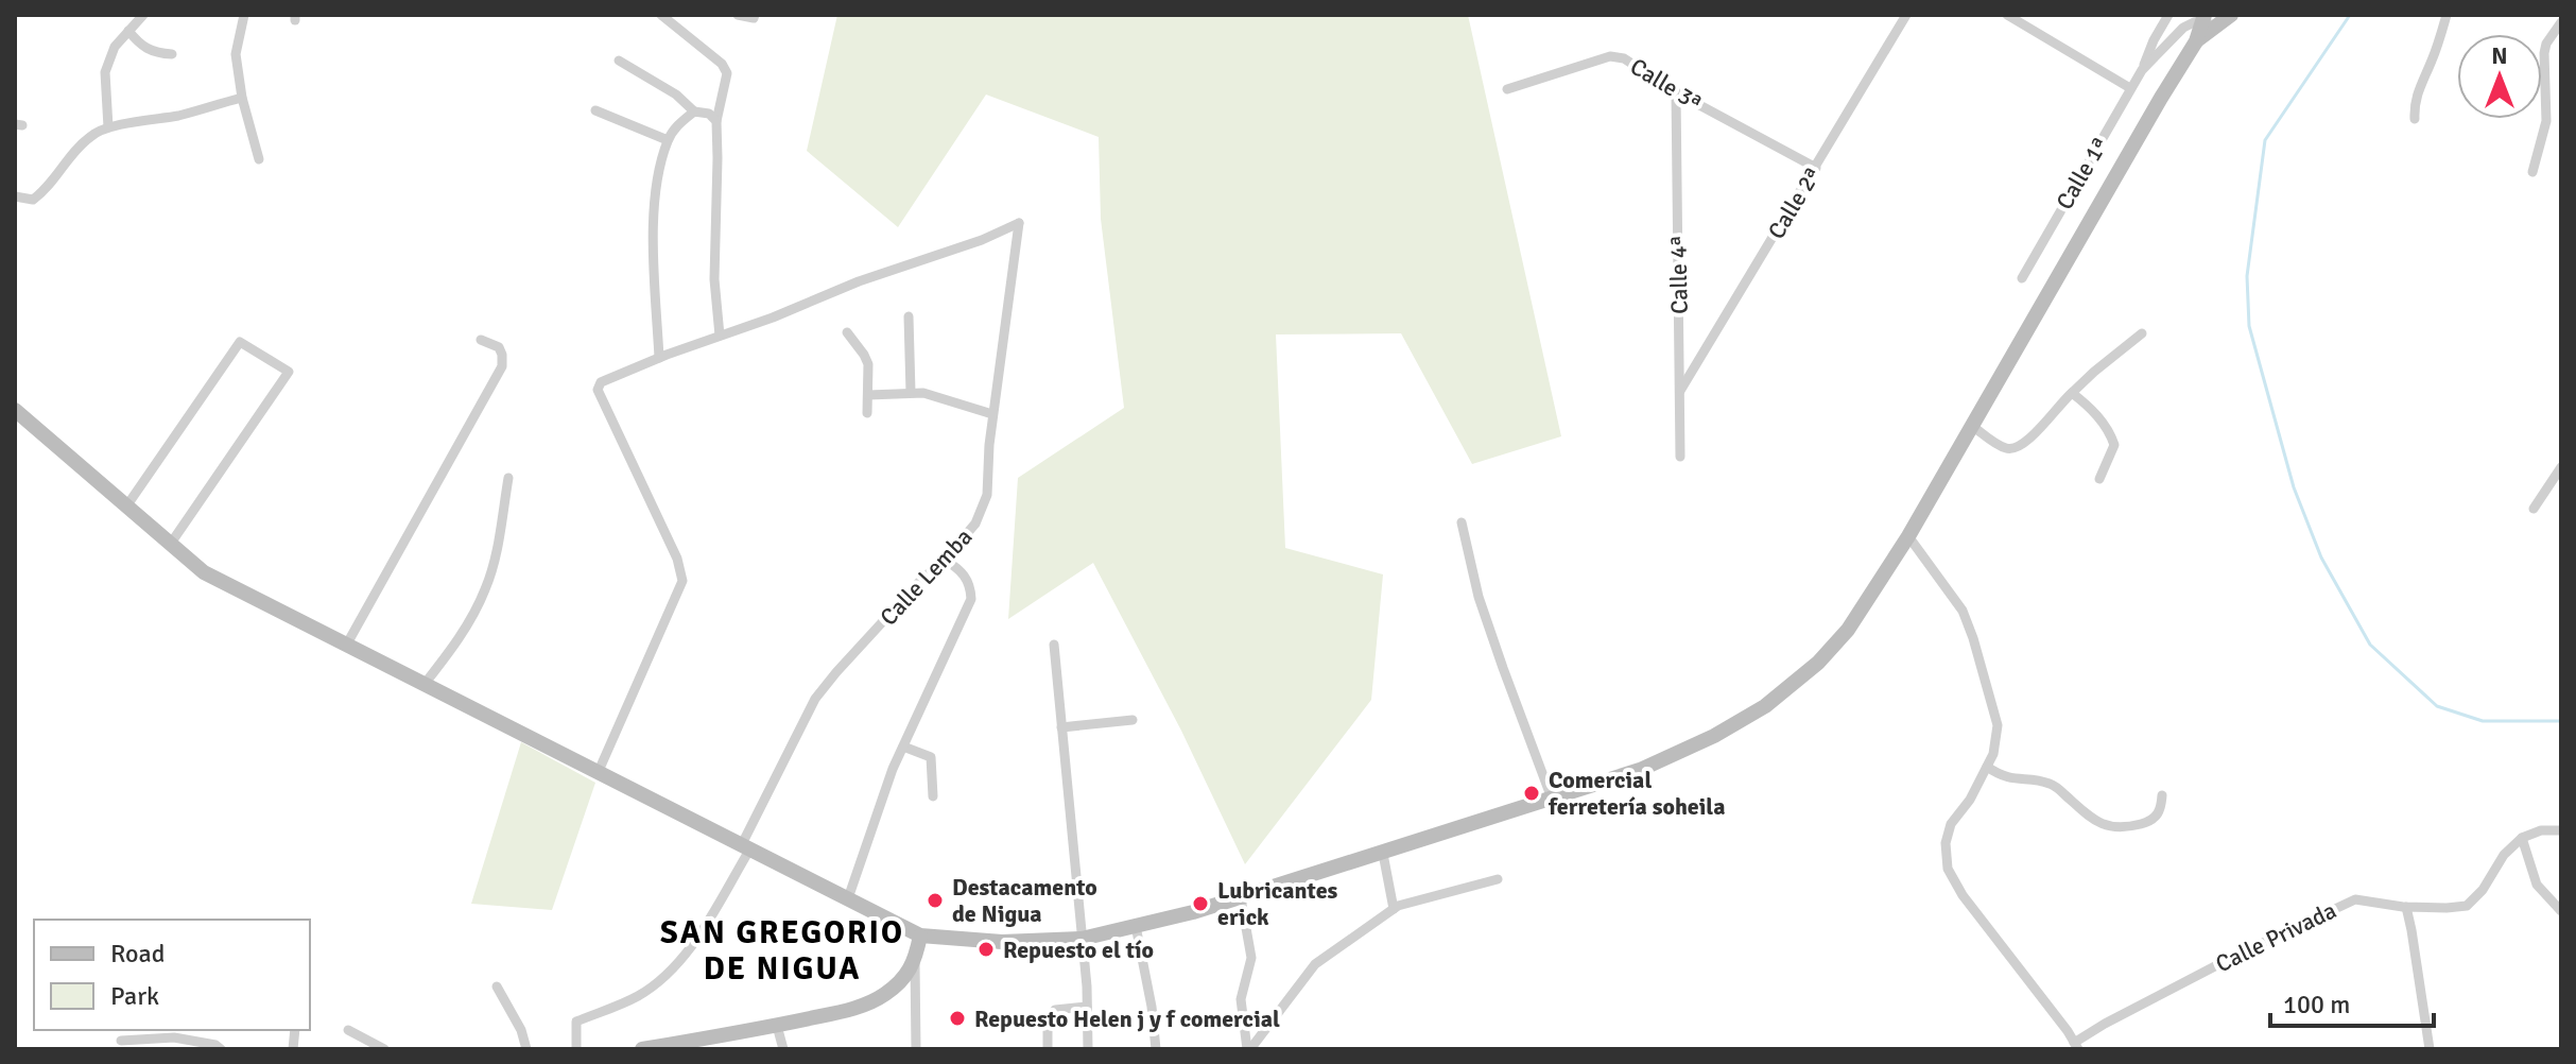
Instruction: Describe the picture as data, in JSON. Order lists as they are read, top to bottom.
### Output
{
  "streets": {
    "street": [
      "Calle 3ª",
      "Calle 1ª",
      "Calle 2ª",
      "Calle 4ª",
      "Calle Lemba",
      "Calle Privada"
    ]
  },
  "crossings": [
    ["Calle 3ª", "Calle 2ª"],
    ["Calle 3ª", "Calle 4ª"],
    ["Calle 2ª", "Calle 4ª"]
  ],
  "districts": ["SAN GREGORIO DE NIGUA"],
  "places": [
    "Comercial ferretería soheila",
    "Destacamento de Nigua",
    "Lubricantes erick",
    "Repuesto el tío",
    "Repuesto Helen j y f comercial"
  ],
  "legend": ["Road", "Park"],
  "scale_bar": "100 m",
  "north": "top"
}
